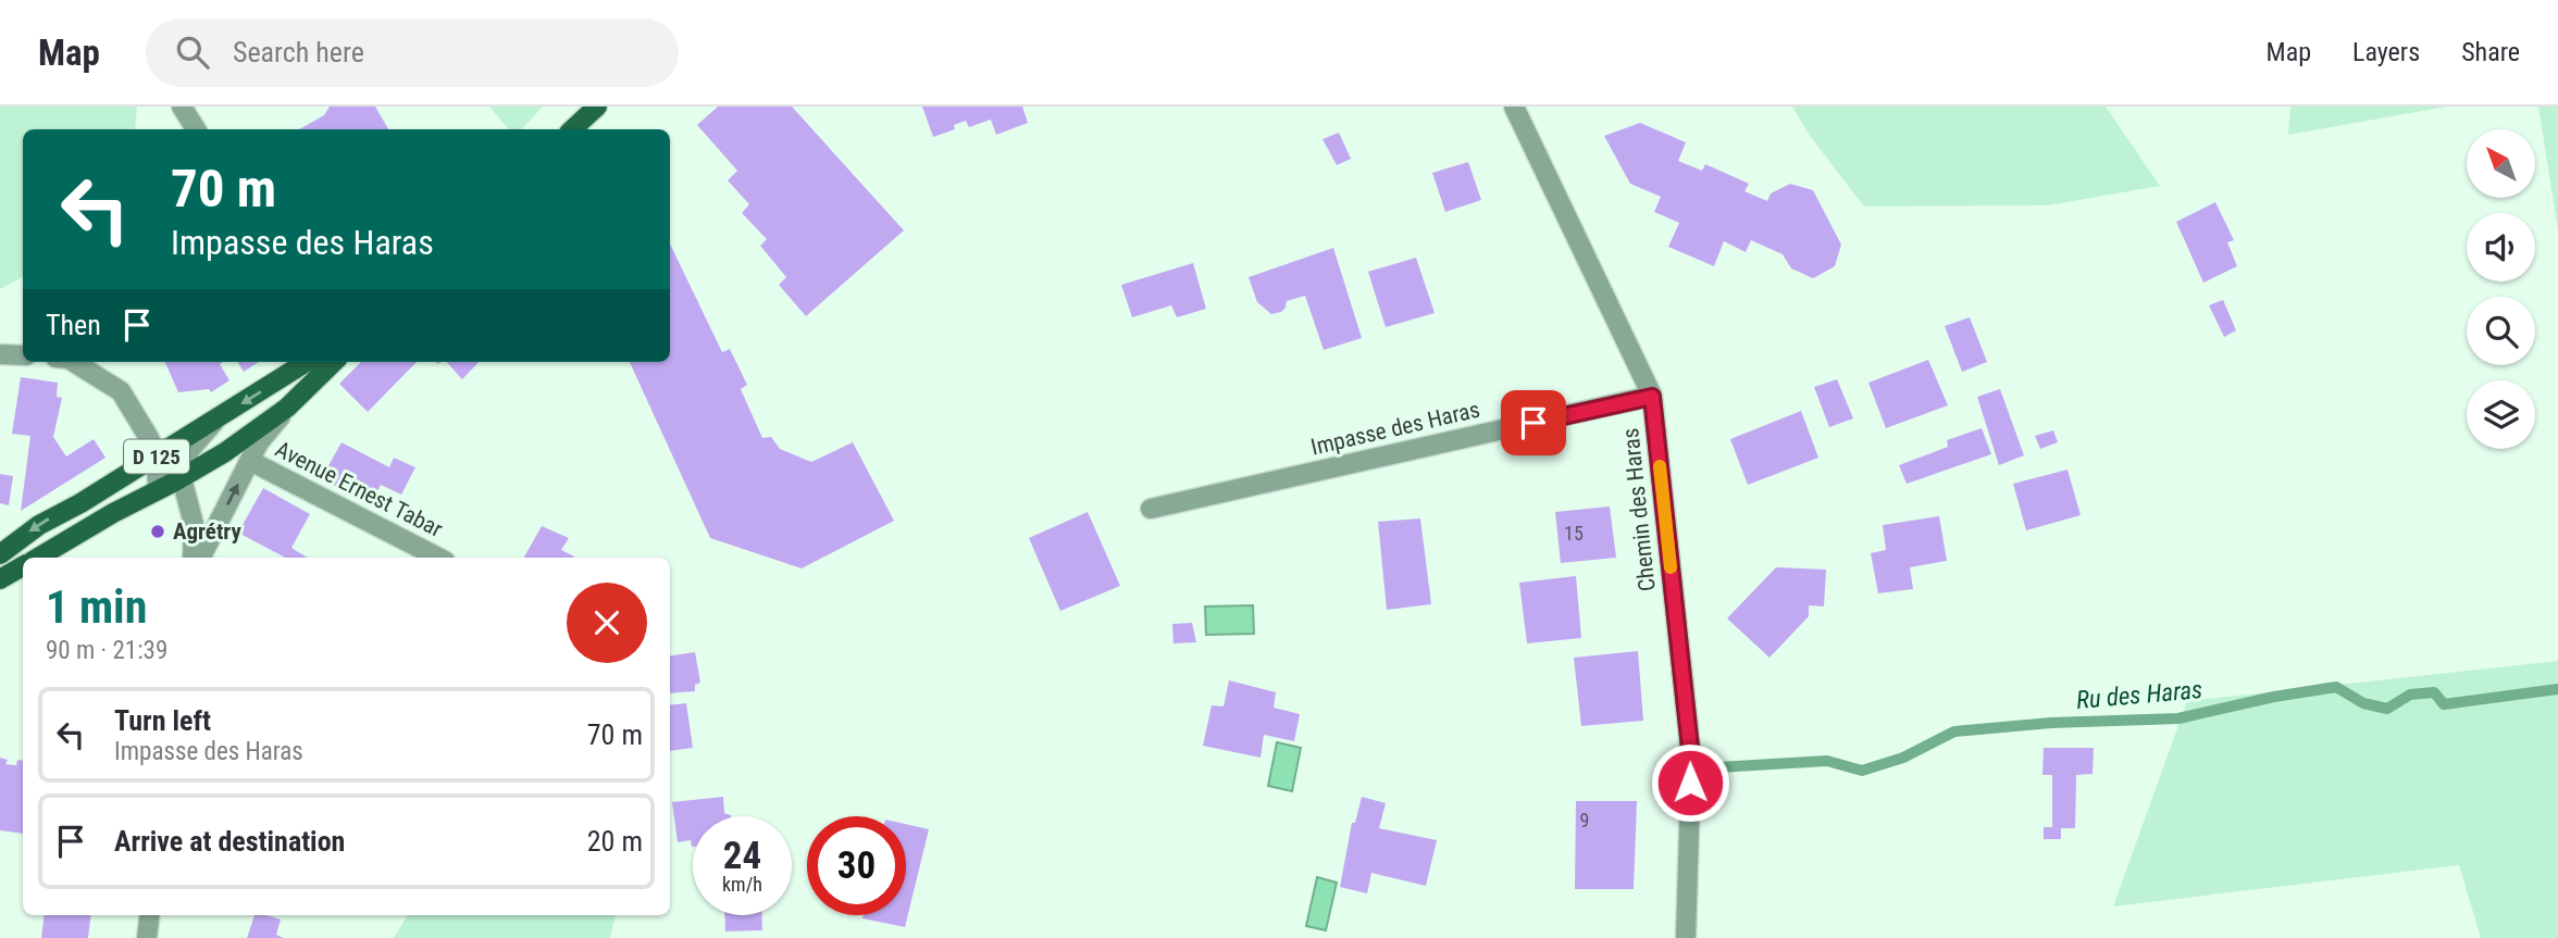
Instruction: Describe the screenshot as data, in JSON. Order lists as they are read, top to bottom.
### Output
{
  "streets": {
    "main road": ["D 125"],
    "street": ["Impasse des Haras", "Avenue Ernest Tabar", "Chemin des Haras"]
  },
  "crossings": [
    ["Impasse des Haras", "Chemin des Haras"]
  ],
  "water": ["Ru des Haras"],
  "places": ["Agrétry"],
  "house_numbers": ["15", "9"],
  "north": "top left",
  "page": {
    "header": "Map",
    "search": "Search here",
    "nav": ["Map", "Layers", "Share"],
    "turn": ["70 m", "Impasse des Haras"],
    "then": "Then",
    "heading": ["1 min", "90 m · 21:39"],
    "list": [
      {
        "name": "Turn left",
        "note": "Impasse des Haras",
        "value": "70 m"
      },
      {
        "name": "Arrive at destination",
        "value": "20 m"
      }
    ],
    "speed": "24 km/h",
    "limit": "30"
  }
}
